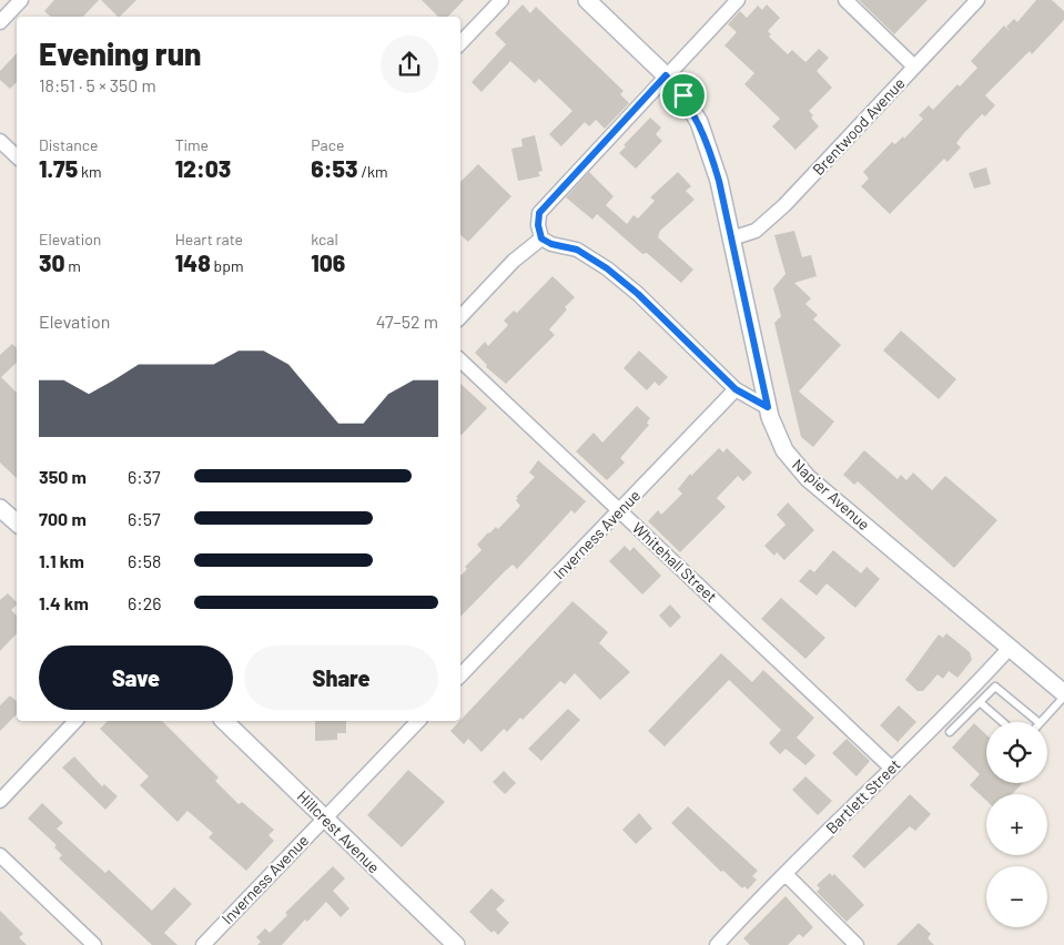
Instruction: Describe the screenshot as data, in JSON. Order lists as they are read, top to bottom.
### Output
{
  "streets": {
    "street": [
      "Brentwood Avenue",
      "Napier Avenue",
      "Inverness Avenue",
      "Whitehall Street",
      "Bartlett Street",
      "Hillcrest Avenue"
    ]
  },
  "crossings": [
    ["Brentwood Avenue", "Napier Avenue"],
    ["Napier Avenue", "Bartlett Street"],
    ["Inverness Avenue", "Whitehall Street"],
    ["Inverness Avenue", "Hillcrest Avenue"],
    ["Whitehall Street", "Bartlett Street"]
  ],
  "page": {
    "heading": ["Evening run", "18:51 · 5 × 350 m"],
    "stats": [
      ["Distance", "1.75 km"],
      ["Time", "12:03"],
      ["Pace", "6:53 /km"],
      ["Elevation", "30 m"],
      ["Heart rate", "148 bpm"],
      ["kcal", "106"]
    ],
    "chart": ["Elevation", "47–52 m"],
    "list": [
      {
        "name": "350 m",
        "note": "6:37"
      },
      {
        "name": "700 m",
        "note": "6:57"
      },
      {
        "name": "1.1 km",
        "note": "6:58"
      },
      {
        "name": "1.4 km",
        "note": "6:26"
      }
    ],
    "buttons": ["Save", "Share"],
    "map_buttons": ["+", "−"]
  }
}
